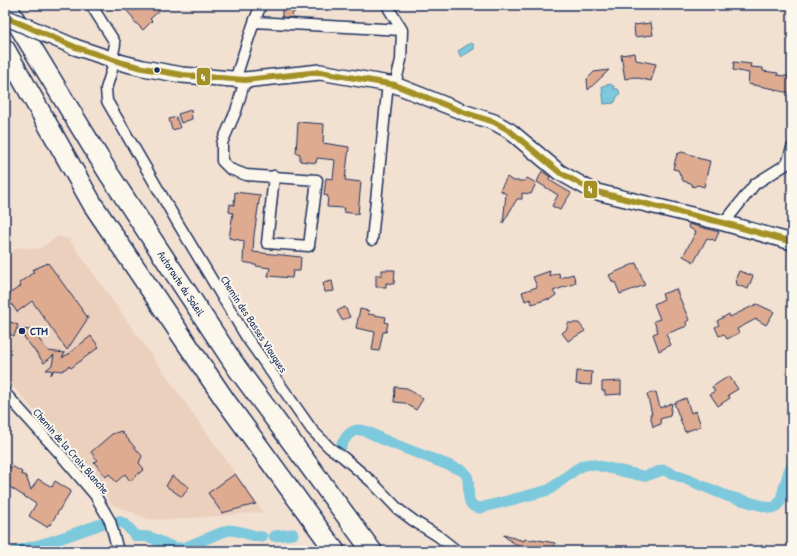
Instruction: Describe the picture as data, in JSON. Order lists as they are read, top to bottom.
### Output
{
  "streets": {
    "highway": ["Autoroute du Soleil"],
    "street": ["Chemin des Basses Viougues", "Chemin de la Croix Blanche"]
  },
  "places": ["CTM"],
  "lines": ["transit line 4"]
}
